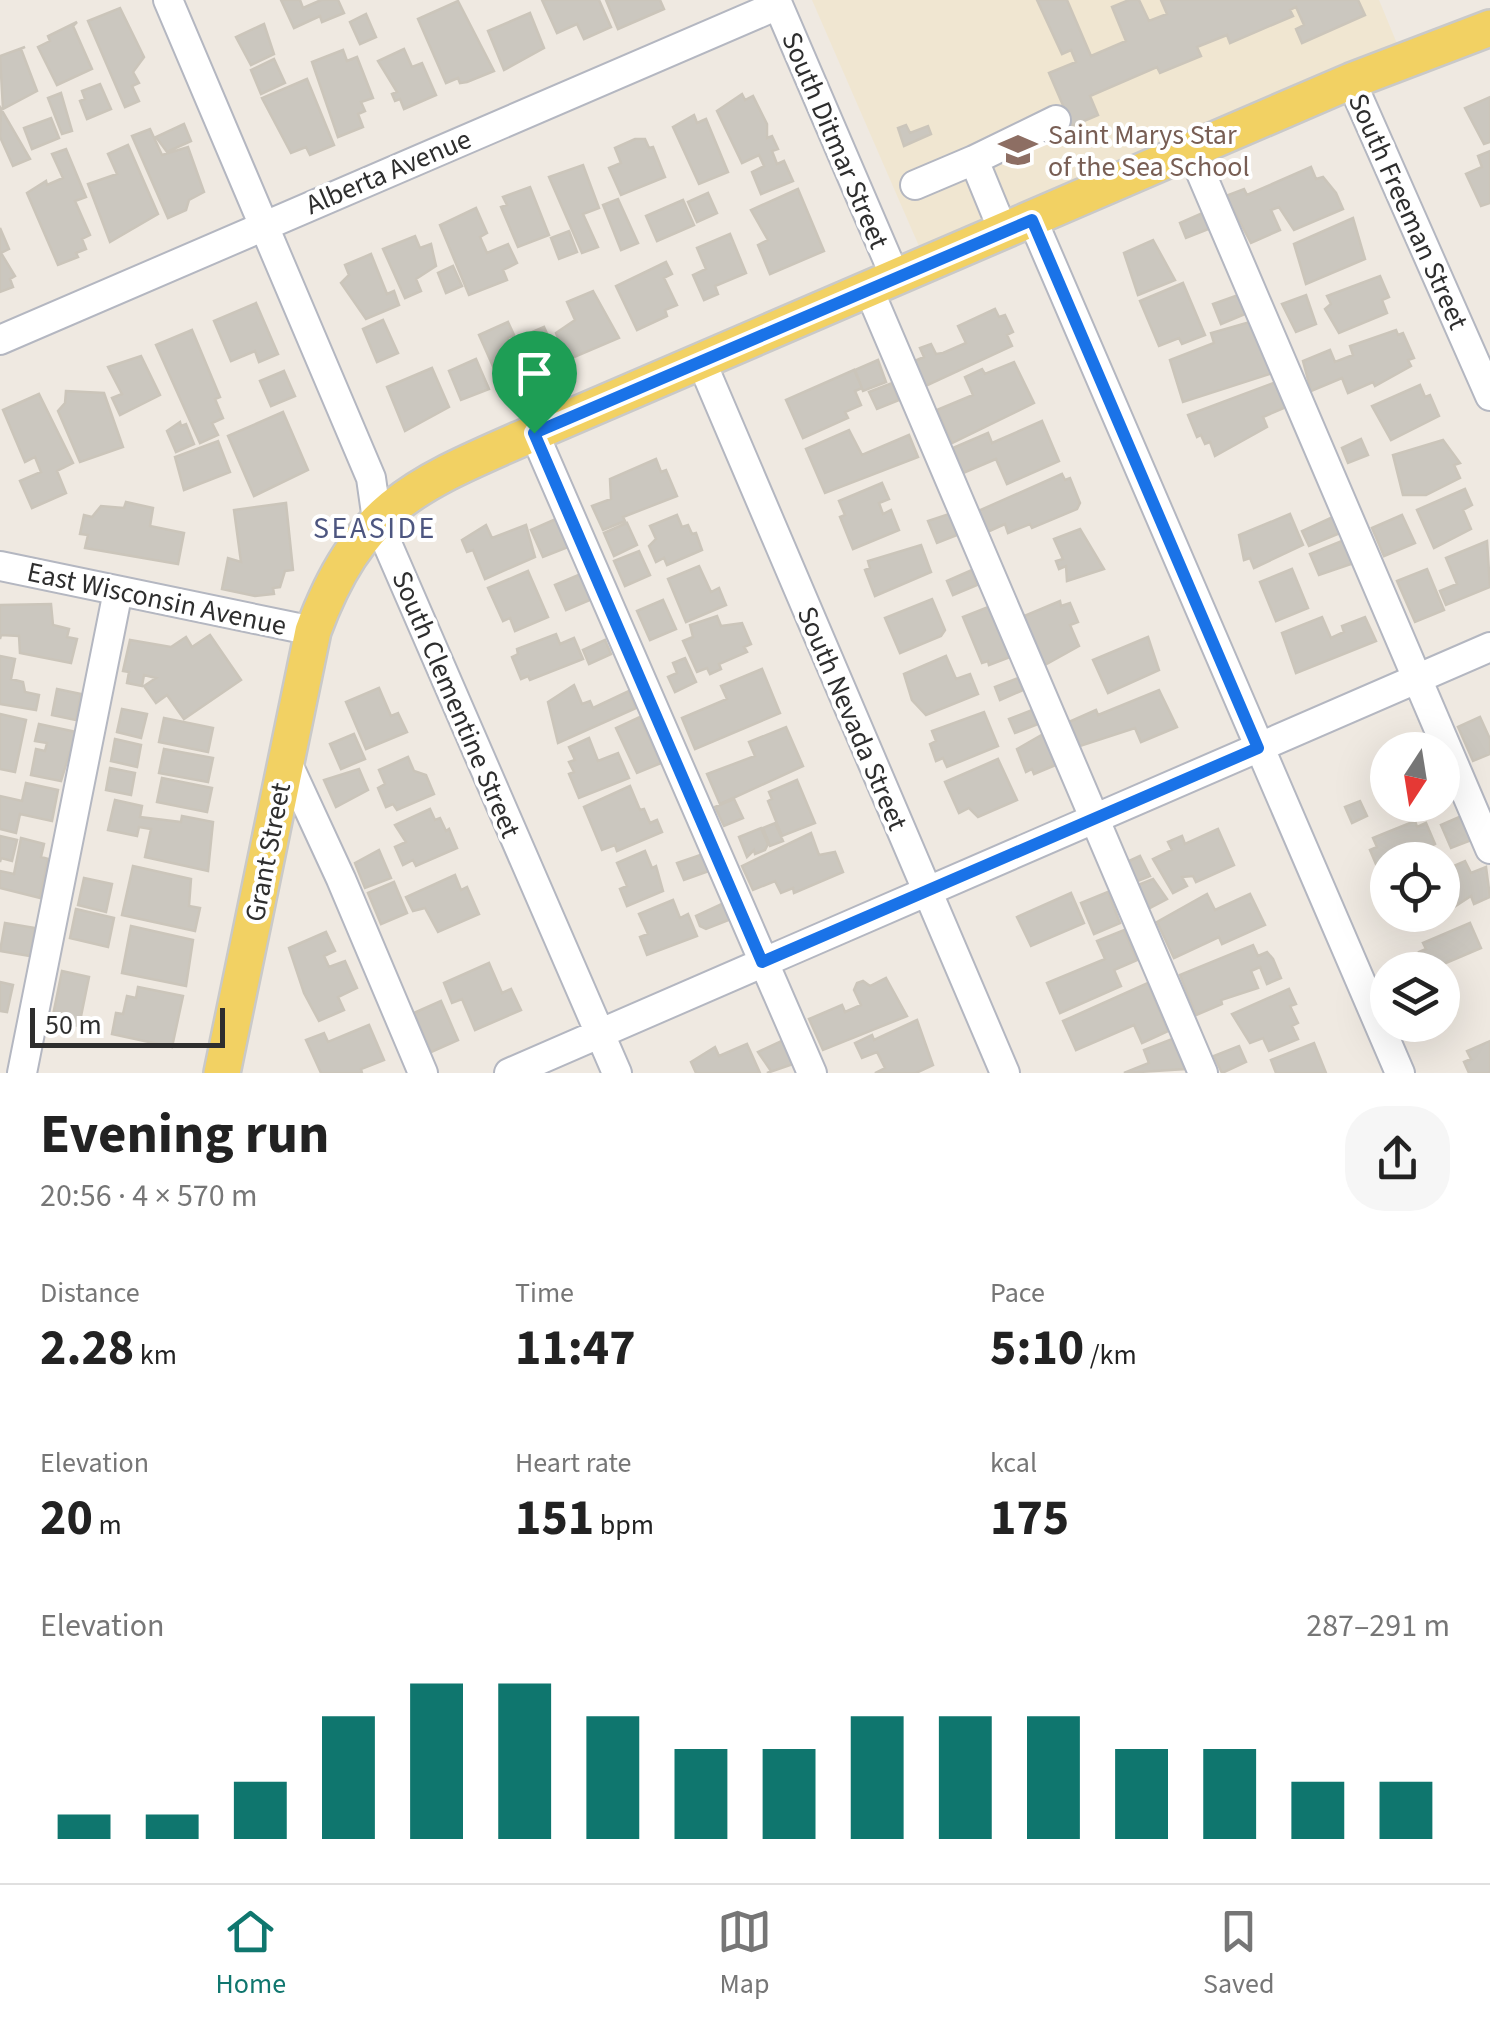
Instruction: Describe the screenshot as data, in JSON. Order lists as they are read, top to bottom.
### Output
{
  "streets": {
    "main road": ["Grant Street"],
    "street": [
      "South Ditmar Street",
      "Alberta Avenue",
      "South Freeman Street",
      "East Wisconsin Avenue",
      "South Clementine Street",
      "South Nevada Street"
    ]
  },
  "crossings": [
    ["South Ditmar Street", "Alberta Avenue"],
    ["South Ditmar Street", "Grant Street"],
    ["Alberta Avenue", "South Clementine Street"],
    ["South Freeman Street", "Grant Street"],
    ["East Wisconsin Avenue", "Grant Street"],
    ["South Clementine Street", "Grant Street"],
    ["South Nevada Street", "Grant Street"]
  ],
  "districts": ["SEASIDE"],
  "places": {
    "school or university": ["Saint Marys Star of the Sea School"]
  },
  "scale_bar": "50 m",
  "north": "bottom",
  "page": {
    "scale": "50 m",
    "heading": ["Evening run", "20:56 · 4 × 570 m"],
    "stats": [
      ["Distance", "2.28 km"],
      ["Time", "11:47"],
      ["Pace", "5:10 /km"],
      ["Elevation", "20 m"],
      ["Heart rate", "151 bpm"],
      ["kcal", "175"]
    ],
    "chart": ["Elevation", "287–291 m"],
    "tabs": ["Home", "Map", "Saved"]
  }
}
